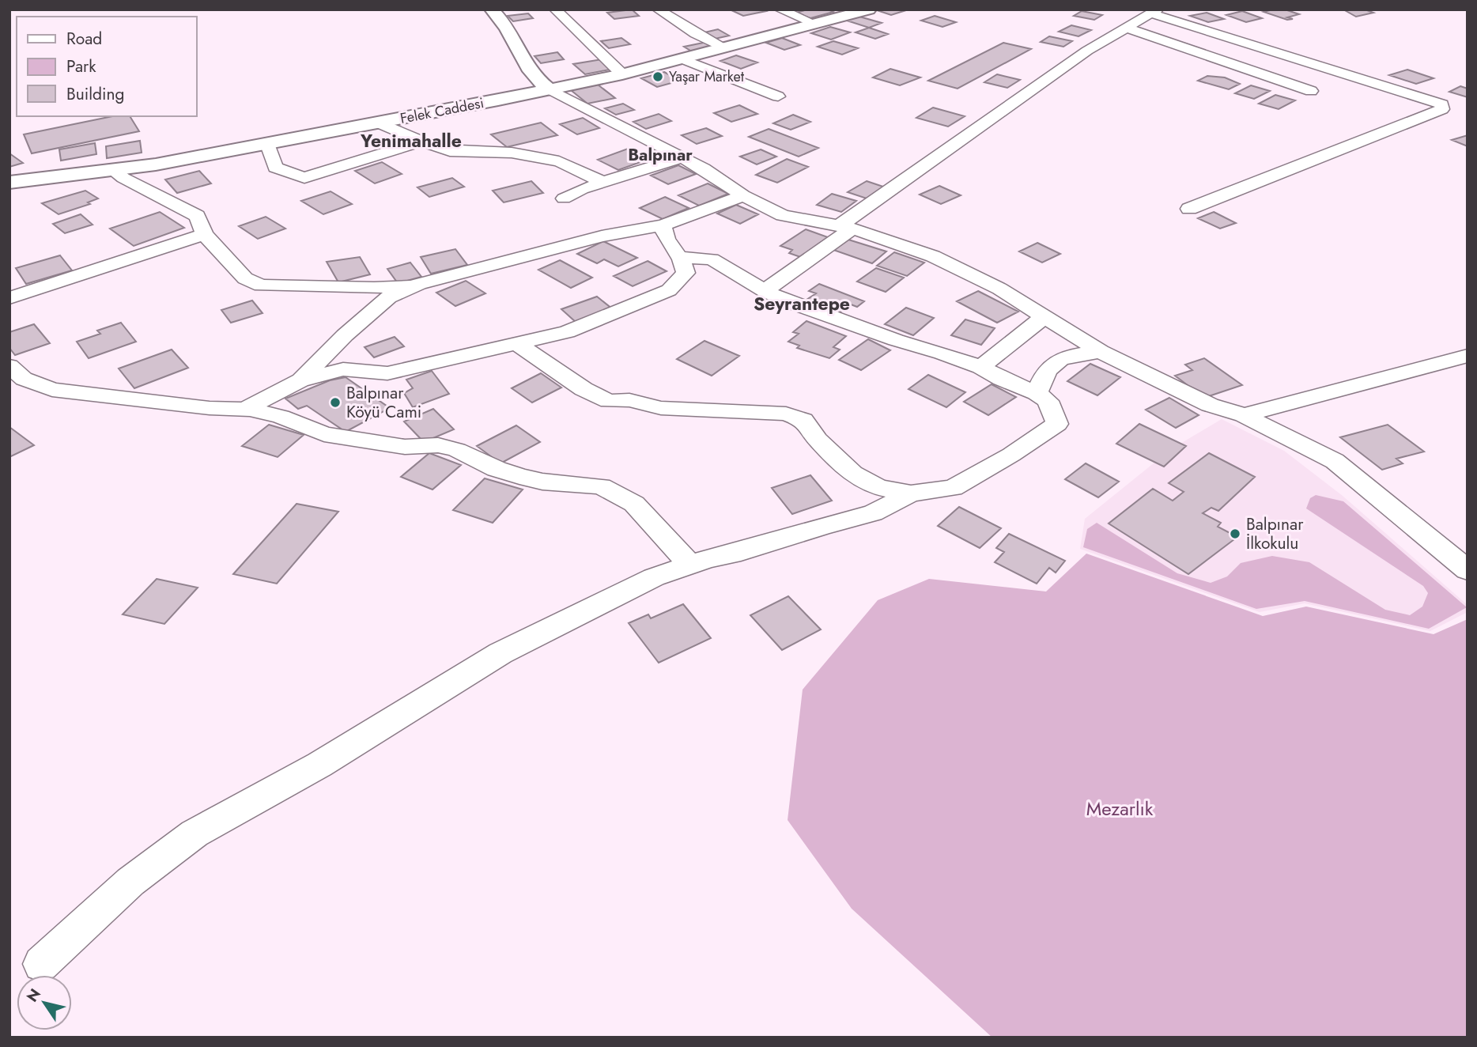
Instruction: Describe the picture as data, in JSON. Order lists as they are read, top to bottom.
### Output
{
  "streets": {
    "street": ["Felek Caddesi"]
  },
  "districts": ["Yenimahalle", "Balpınar", "Seyrantepe"],
  "parks": ["Mezarlık"],
  "places": ["Yaşar Market", "Balpınar Köyü Cami", "Balpınar İlkokulu"],
  "legend": ["Road", "Park", "Building"],
  "north": "top left"
}
